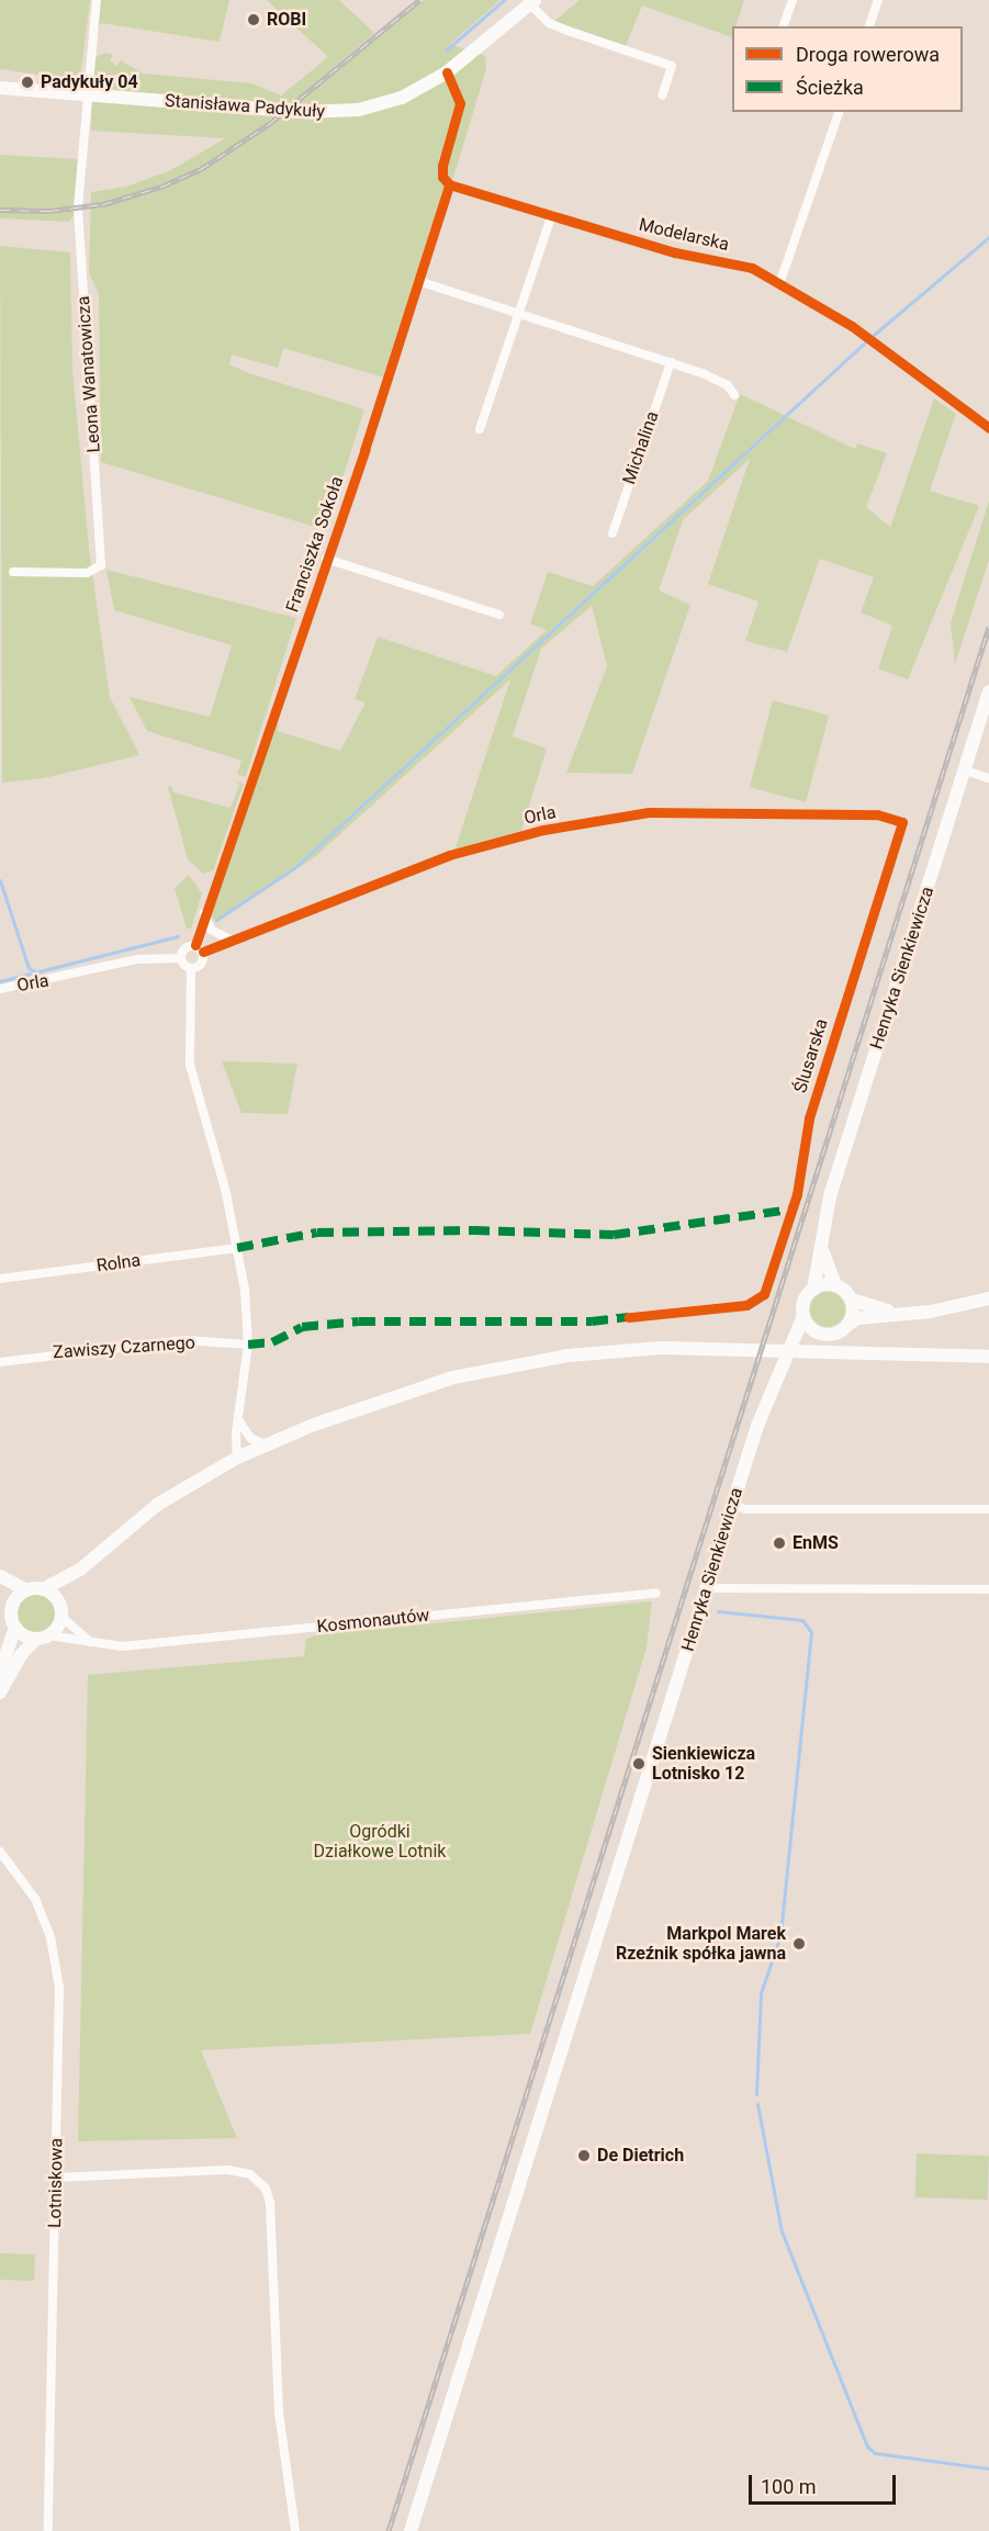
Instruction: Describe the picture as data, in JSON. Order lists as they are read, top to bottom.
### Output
{
  "streets": {
    "main road": ["Stanisława Padykuły", "Henryka Sienkiewicza"],
    "street": [
      "Modelarska",
      "Leona Wanatowicza",
      "Michalina",
      "Franciszka Sokoła",
      "Orla",
      "Ślusarska",
      "Rolna",
      "Zawiszy Czarnego",
      "Kosmonautów",
      "Lotniskowa"
    ]
  },
  "crossings": [
    ["Stanisława Padykuły", "Leona Wanatowicza"],
    ["Modelarska", "Franciszka Sokoła"],
    ["Franciszka Sokoła", "Orla"],
    ["Orla", "Ślusarska"]
  ],
  "parks": ["Ogródki Działkowe Lotnik"],
  "places": [
    "ROBI",
    "Padykuły 04",
    "EnMS",
    "Sienkiewicza Lotnisko 12",
    "Markpol Marek Rzeźnik spółka jawna",
    "De Dietrich"
  ],
  "legend": ["Droga rowerowa", "Ścieżka"],
  "scale_bar": "100 m"
}
